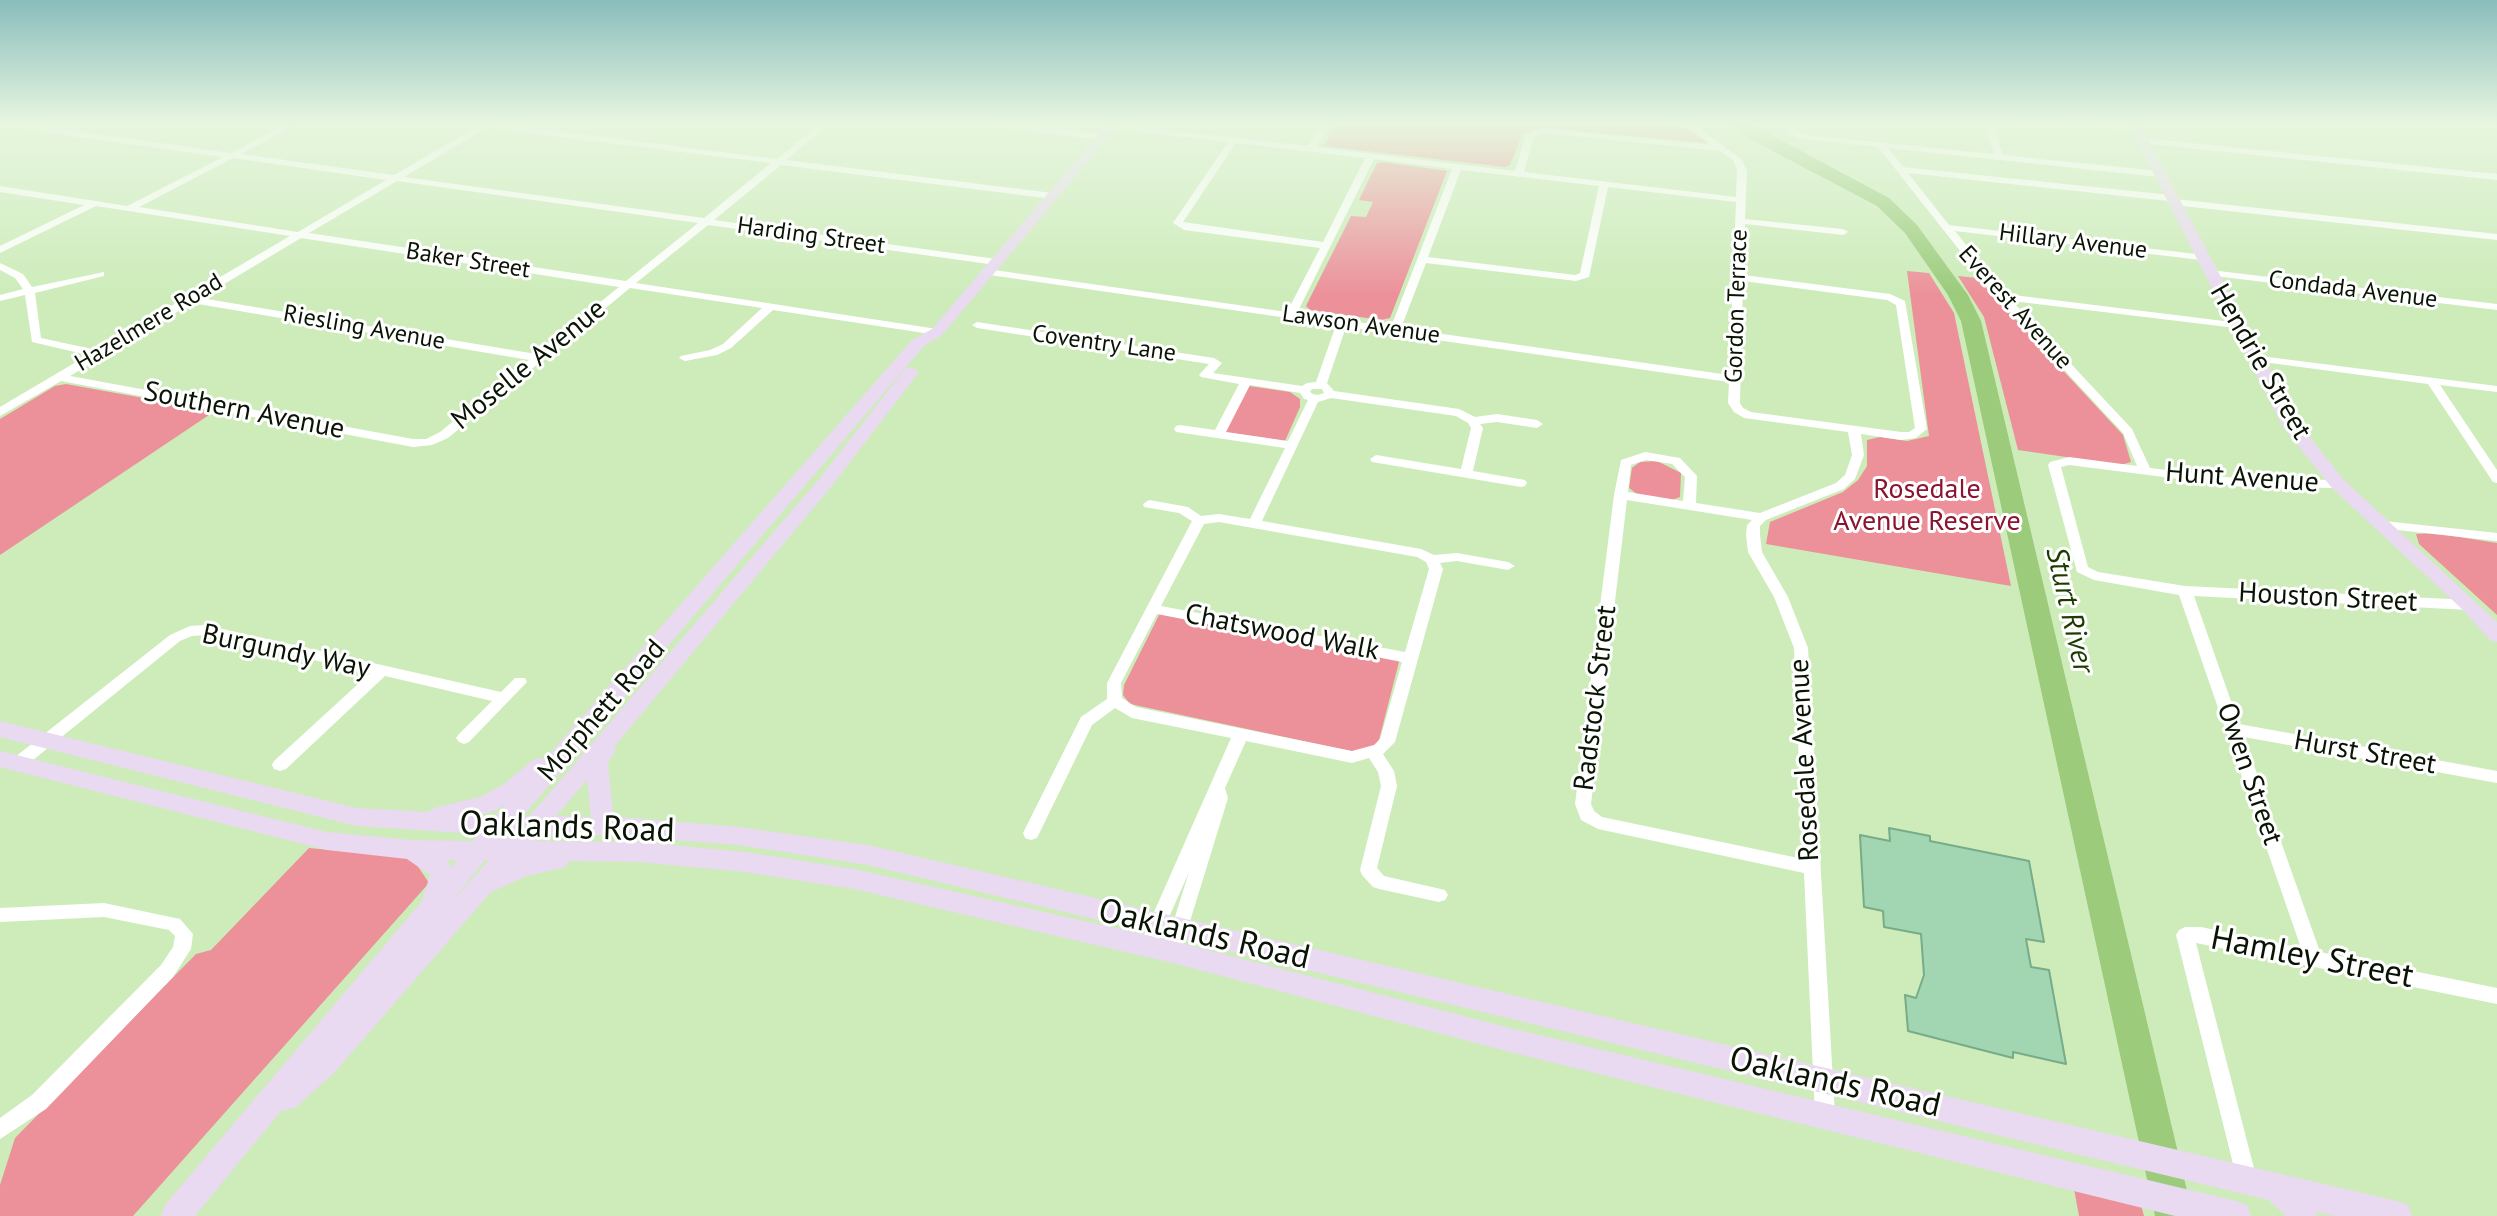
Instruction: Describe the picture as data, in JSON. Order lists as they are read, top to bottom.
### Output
{
  "streets": {
    "main road": ["Hendrie Street", "Morphett Road", "Oaklands Road"],
    "street": [
      "Harding Street",
      "Hillary Avenue",
      "Baker Street",
      "Condada Avenue",
      "Gordon Terrace",
      "Everest Avenue",
      "Hazelmere Road",
      "Lawson Avenue",
      "Riesling Avenue",
      "Coventry Lane",
      "Moselle Avenue",
      "Southern Avenue",
      "Hunt Avenue",
      "Houston Street",
      "Chatswood Walk",
      "Burgundy Way",
      "Radstock Street",
      "Hurst Street",
      "Rosedale Avenue",
      "Owen Street",
      "Hamley Street"
    ]
  },
  "crossings": [
    ["Harding Street", "Lawson Avenue"],
    ["Harding Street", "Moselle Avenue"],
    ["Harding Street", "Morphett Road"],
    ["Hillary Avenue", "Condada Avenue"],
    ["Hillary Avenue", "Everest Avenue"],
    ["Hillary Avenue", "Hendrie Street"],
    ["Baker Street", "Hazelmere Road"],
    ["Baker Street", "Moselle Avenue"],
    ["Baker Street", "Morphett Road"],
    ["Condada Avenue", "Hendrie Street"],
    ["Gordon Terrace", "Lawson Avenue"],
    ["Everest Avenue", "Hunt Avenue"],
    ["Hazelmere Road", "Riesling Avenue"],
    ["Hazelmere Road", "Southern Avenue"],
    ["Lawson Avenue", "Morphett Road"],
    ["Riesling Avenue", "Moselle Avenue"],
    ["Hendrie Street", "Hunt Avenue"],
    ["Hendrie Street", "Houston Street"],
    ["Moselle Avenue", "Southern Avenue"],
    ["Hunt Avenue", "Houston Street"],
    ["Hunt Avenue", "Owen Street"],
    ["Houston Street", "Owen Street"],
    ["Burgundy Way", "Oaklands Road"],
    ["Radstock Street", "Rosedale Avenue"],
    ["Morphett Road", "Oaklands Road"],
    ["Hurst Street", "Owen Street"],
    ["Rosedale Avenue", "Oaklands Road"],
    ["Owen Street", "Hamley Street"],
    ["Oaklands Road", "Hamley Street"]
  ],
  "water": ["Sturt River"],
  "parks": ["Rosedale Avenue Reserve"]
}
